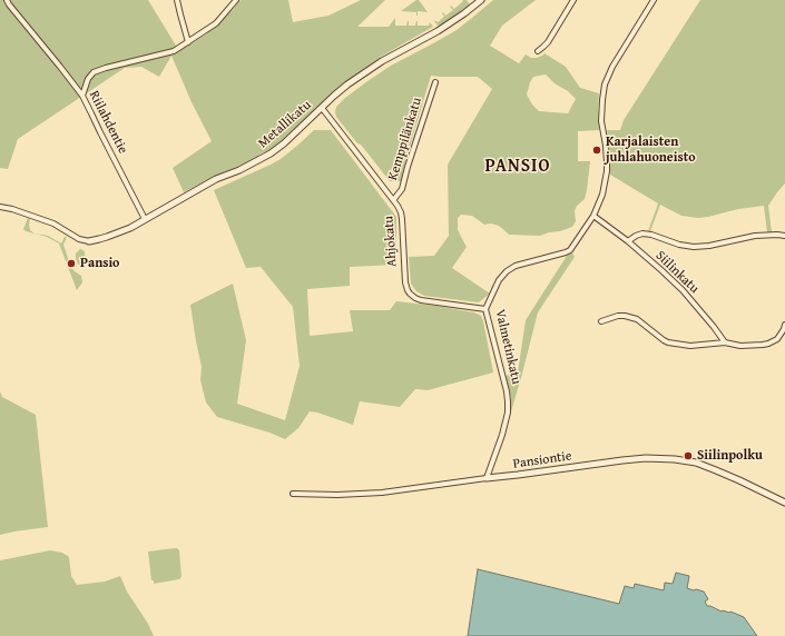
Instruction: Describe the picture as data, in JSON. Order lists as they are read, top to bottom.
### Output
{
  "streets": {
    "street": [
      "Riilahdentie",
      "Metallikatu",
      "Kemppilänkatu",
      "Ahjokatu",
      "Siilinkatu",
      "Valmetinkatu",
      "Pansiontie"
    ]
  },
  "crossings": [
    ["Riilahdentie", "Metallikatu"],
    ["Metallikatu", "Ahjokatu"],
    ["Kemppilänkatu", "Ahjokatu"],
    ["Ahjokatu", "Valmetinkatu"],
    ["Siilinkatu", "Valmetinkatu"],
    ["Valmetinkatu", "Pansiontie"]
  ],
  "districts": ["PANSIO"],
  "places": ["Karjalaisten juhlahuoneisto", "Pansio", "Siilinpolku"]
}
